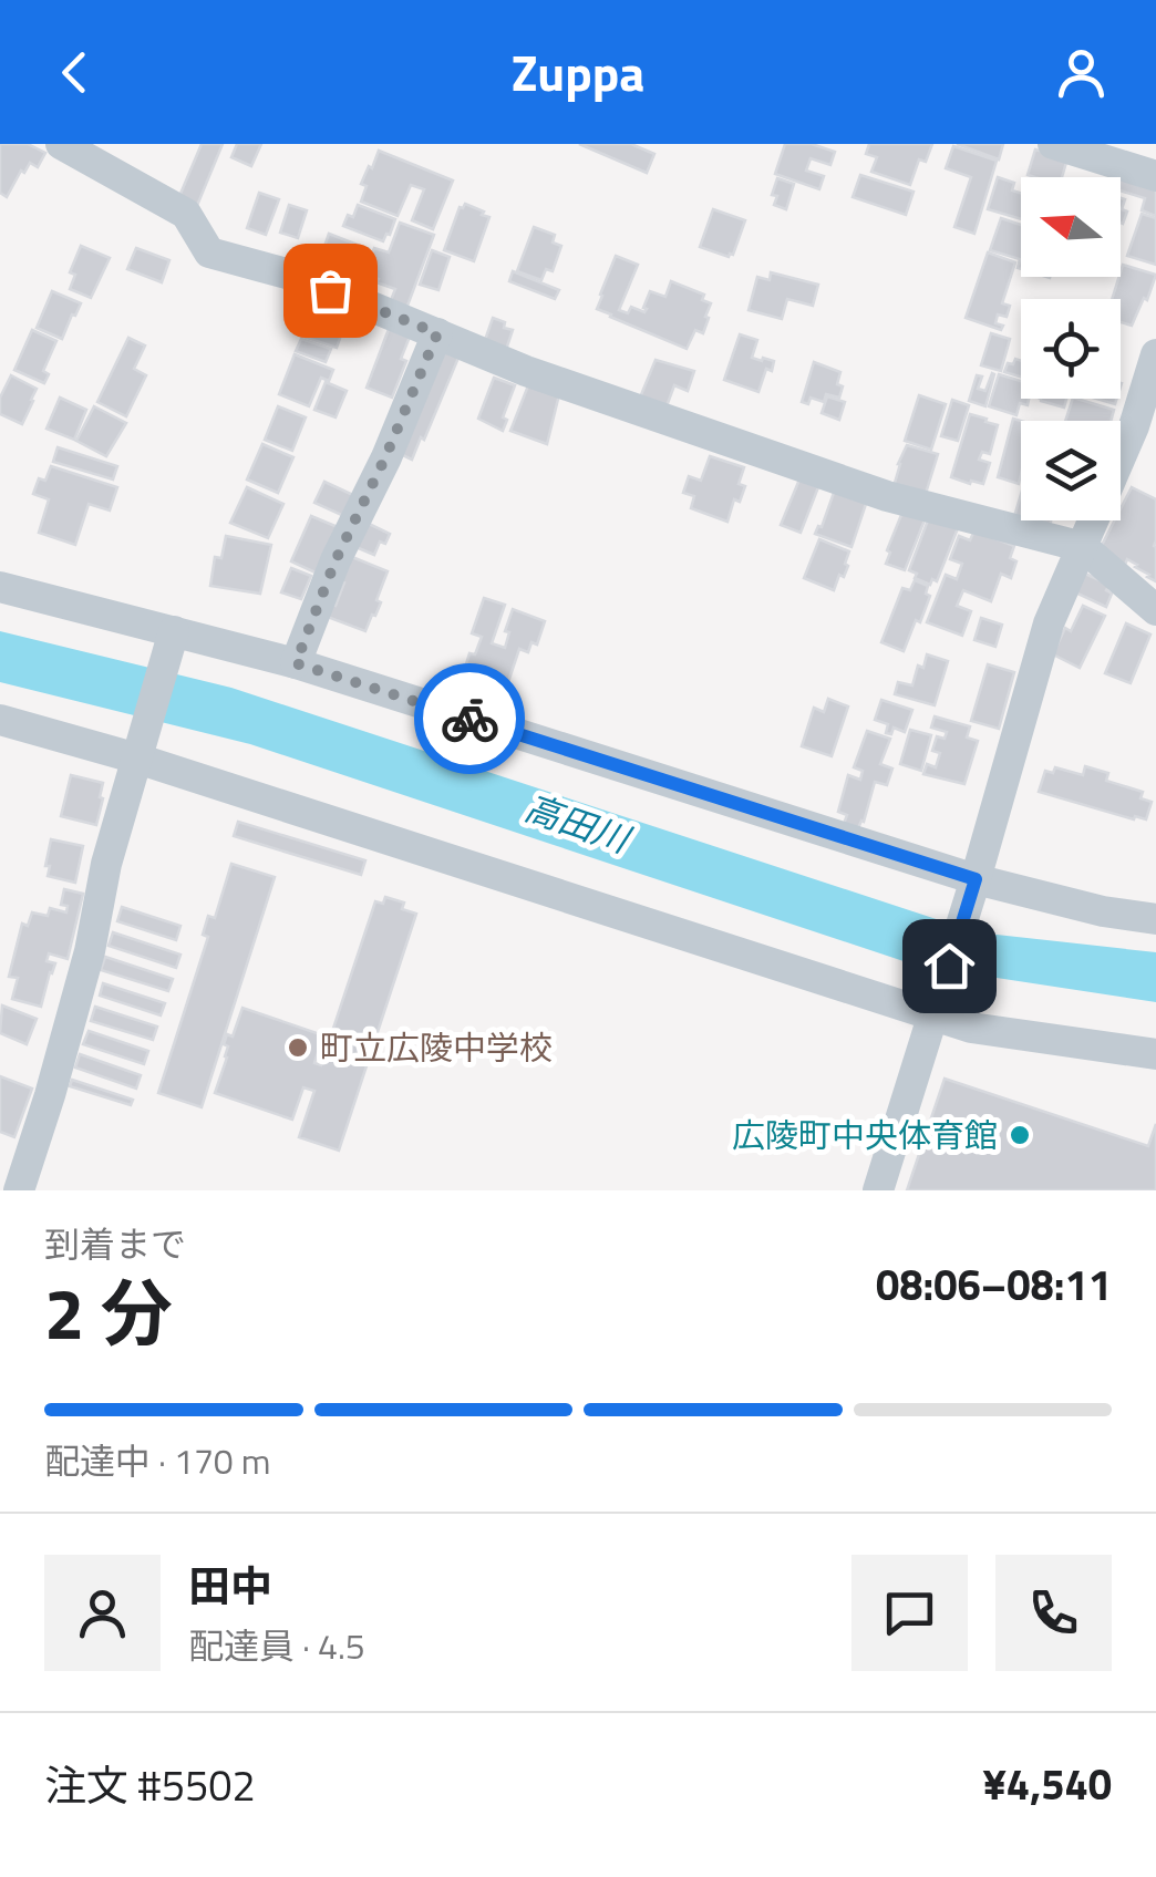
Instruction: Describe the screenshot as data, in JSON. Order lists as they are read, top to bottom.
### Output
{
  "water": ["高田川"],
  "places": ["町立広陵中学校", "広陵町中央体育館"],
  "north": "left",
  "page": {
    "header": "Zuppa",
    "heading": ["2 分", "到着まで", "08:06–08:11"],
    "panel": [
      "田中",
      "配達員 · 4.5",
      "注文 #5502",
      "¥4,540"
    ],
    "bar": "配達中 · 170 m"
  }
}
